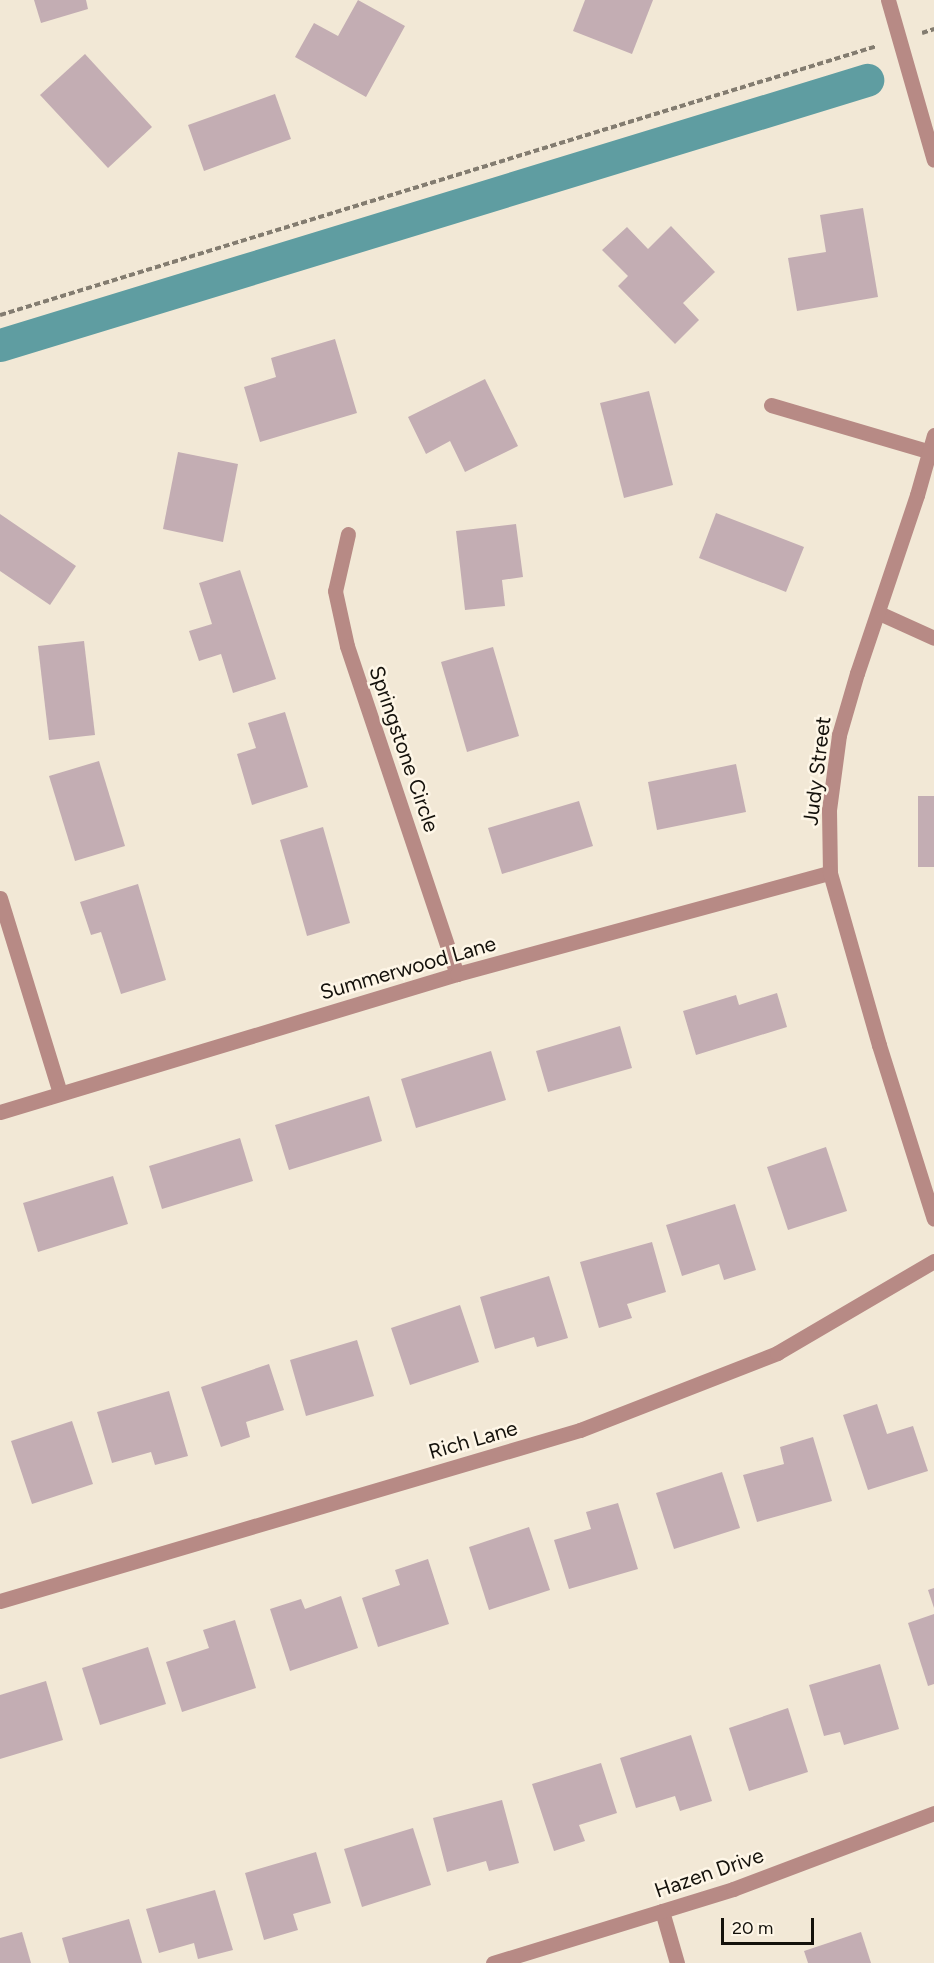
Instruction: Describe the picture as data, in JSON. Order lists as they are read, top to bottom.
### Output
{
  "streets": {
    "street": [
      "Springstone Circle",
      "Judy Street",
      "Summerwood Lane",
      "Rich Lane",
      "Hazen Drive"
    ]
  },
  "crossings": [
    ["Springstone Circle", "Summerwood Lane"],
    ["Judy Street", "Summerwood Lane"]
  ],
  "scale_bar": "20 m"
}
